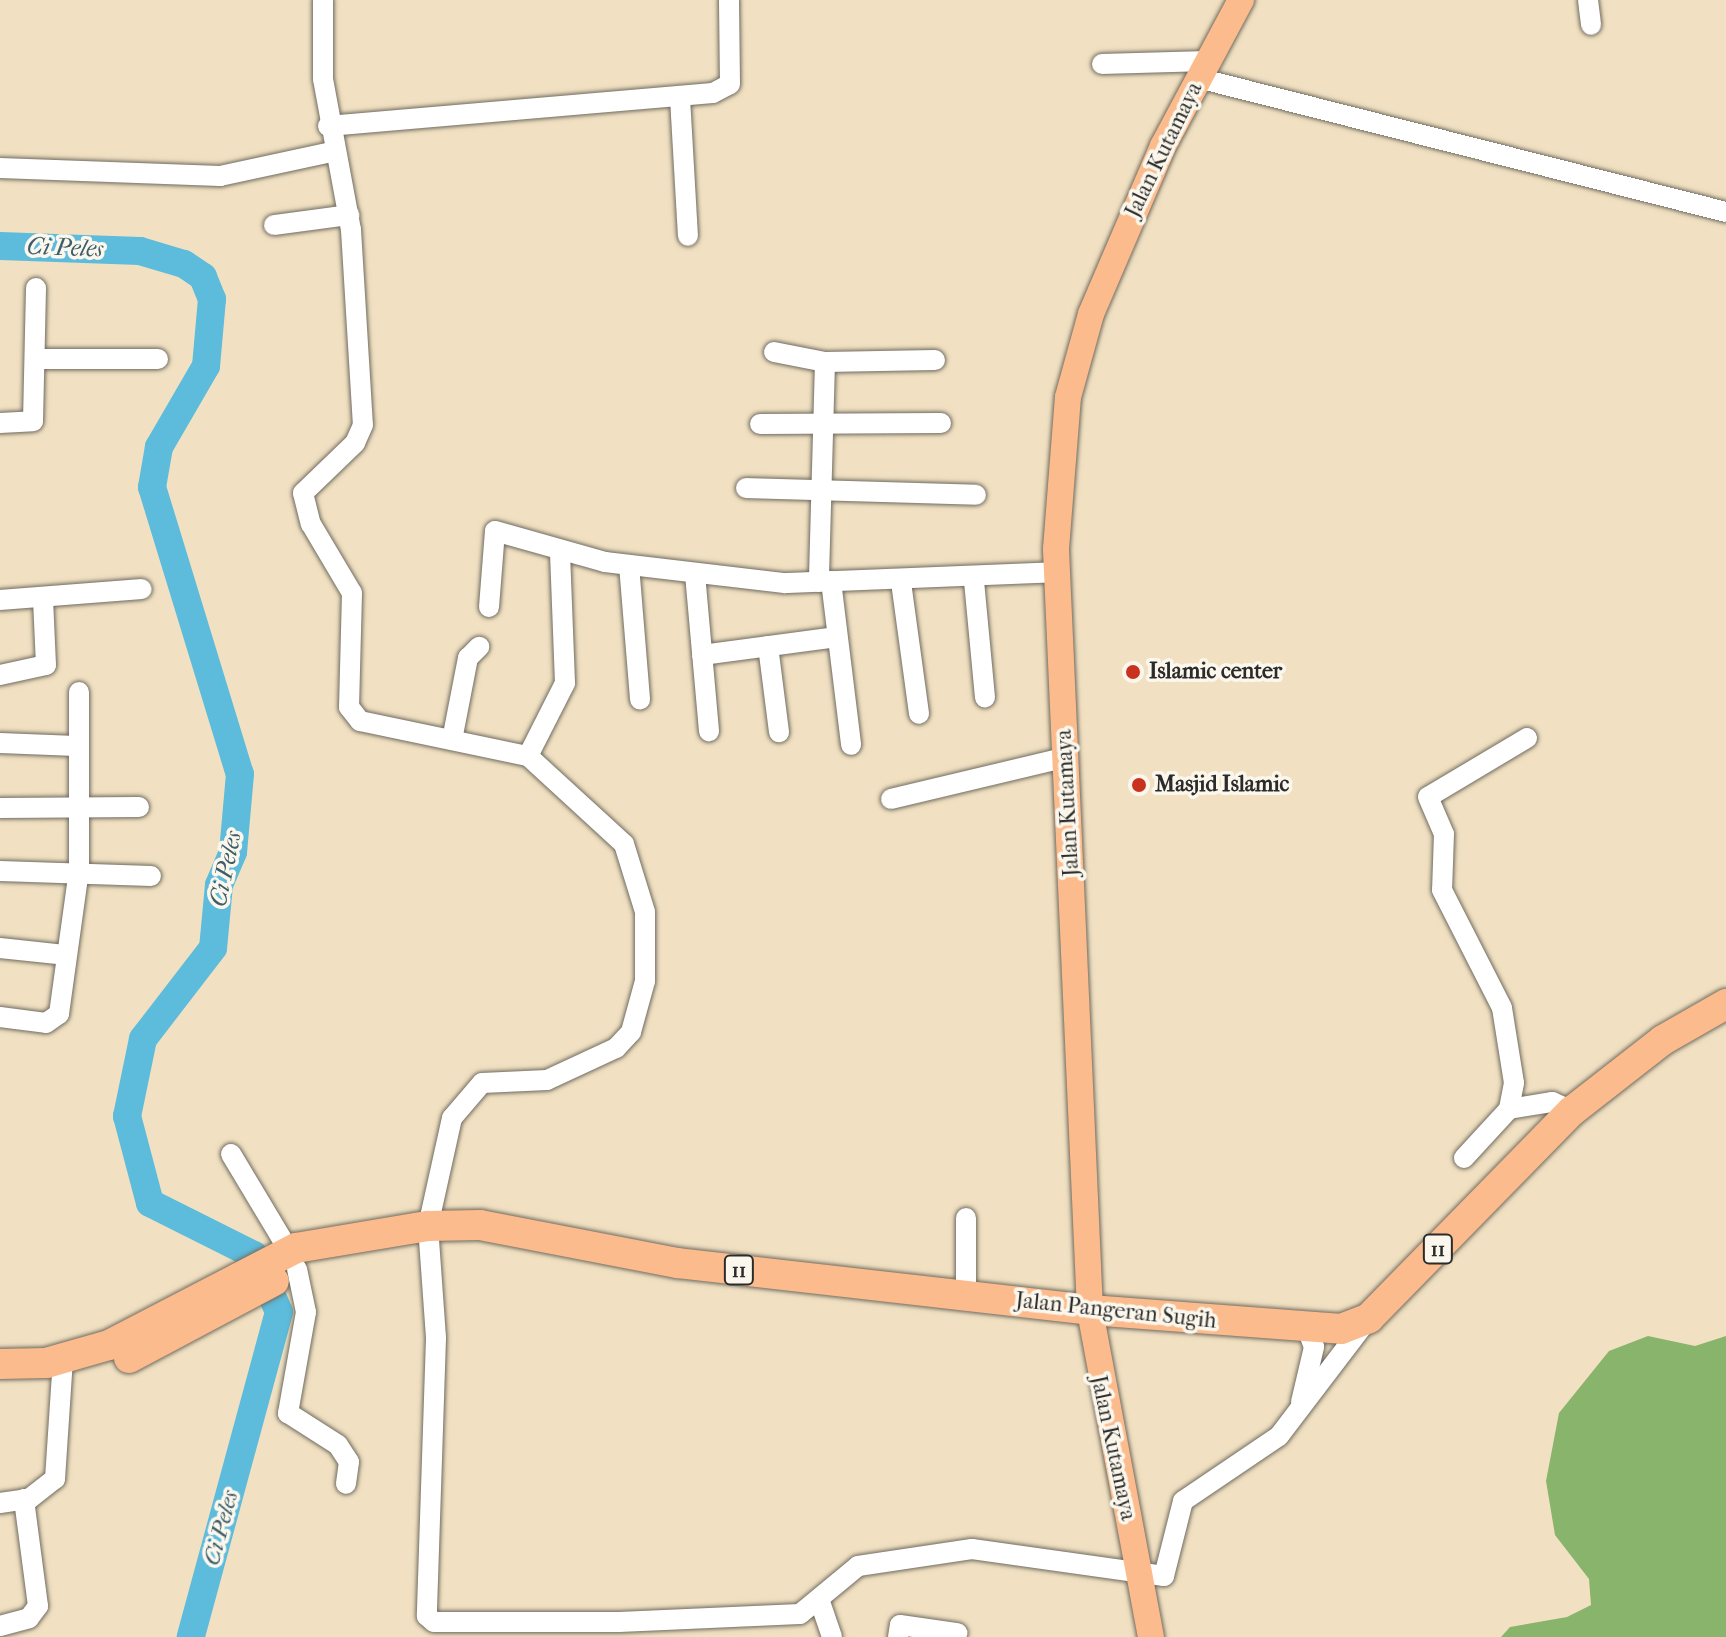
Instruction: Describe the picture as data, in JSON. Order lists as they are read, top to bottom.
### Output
{
  "streets": {
    "highway": ["11", "Jalan Pangeran Sugih"],
    "main road": ["Jalan Kutamaya"]
  },
  "crossings": [
    ["Jalan Kutamaya", "Jalan Pangeran Sugih"],
    ["11", "Jalan Pangeran Sugih"]
  ],
  "water": ["Ci Peles"],
  "places": ["Islamic center", "Masjid Islamic"]
}
